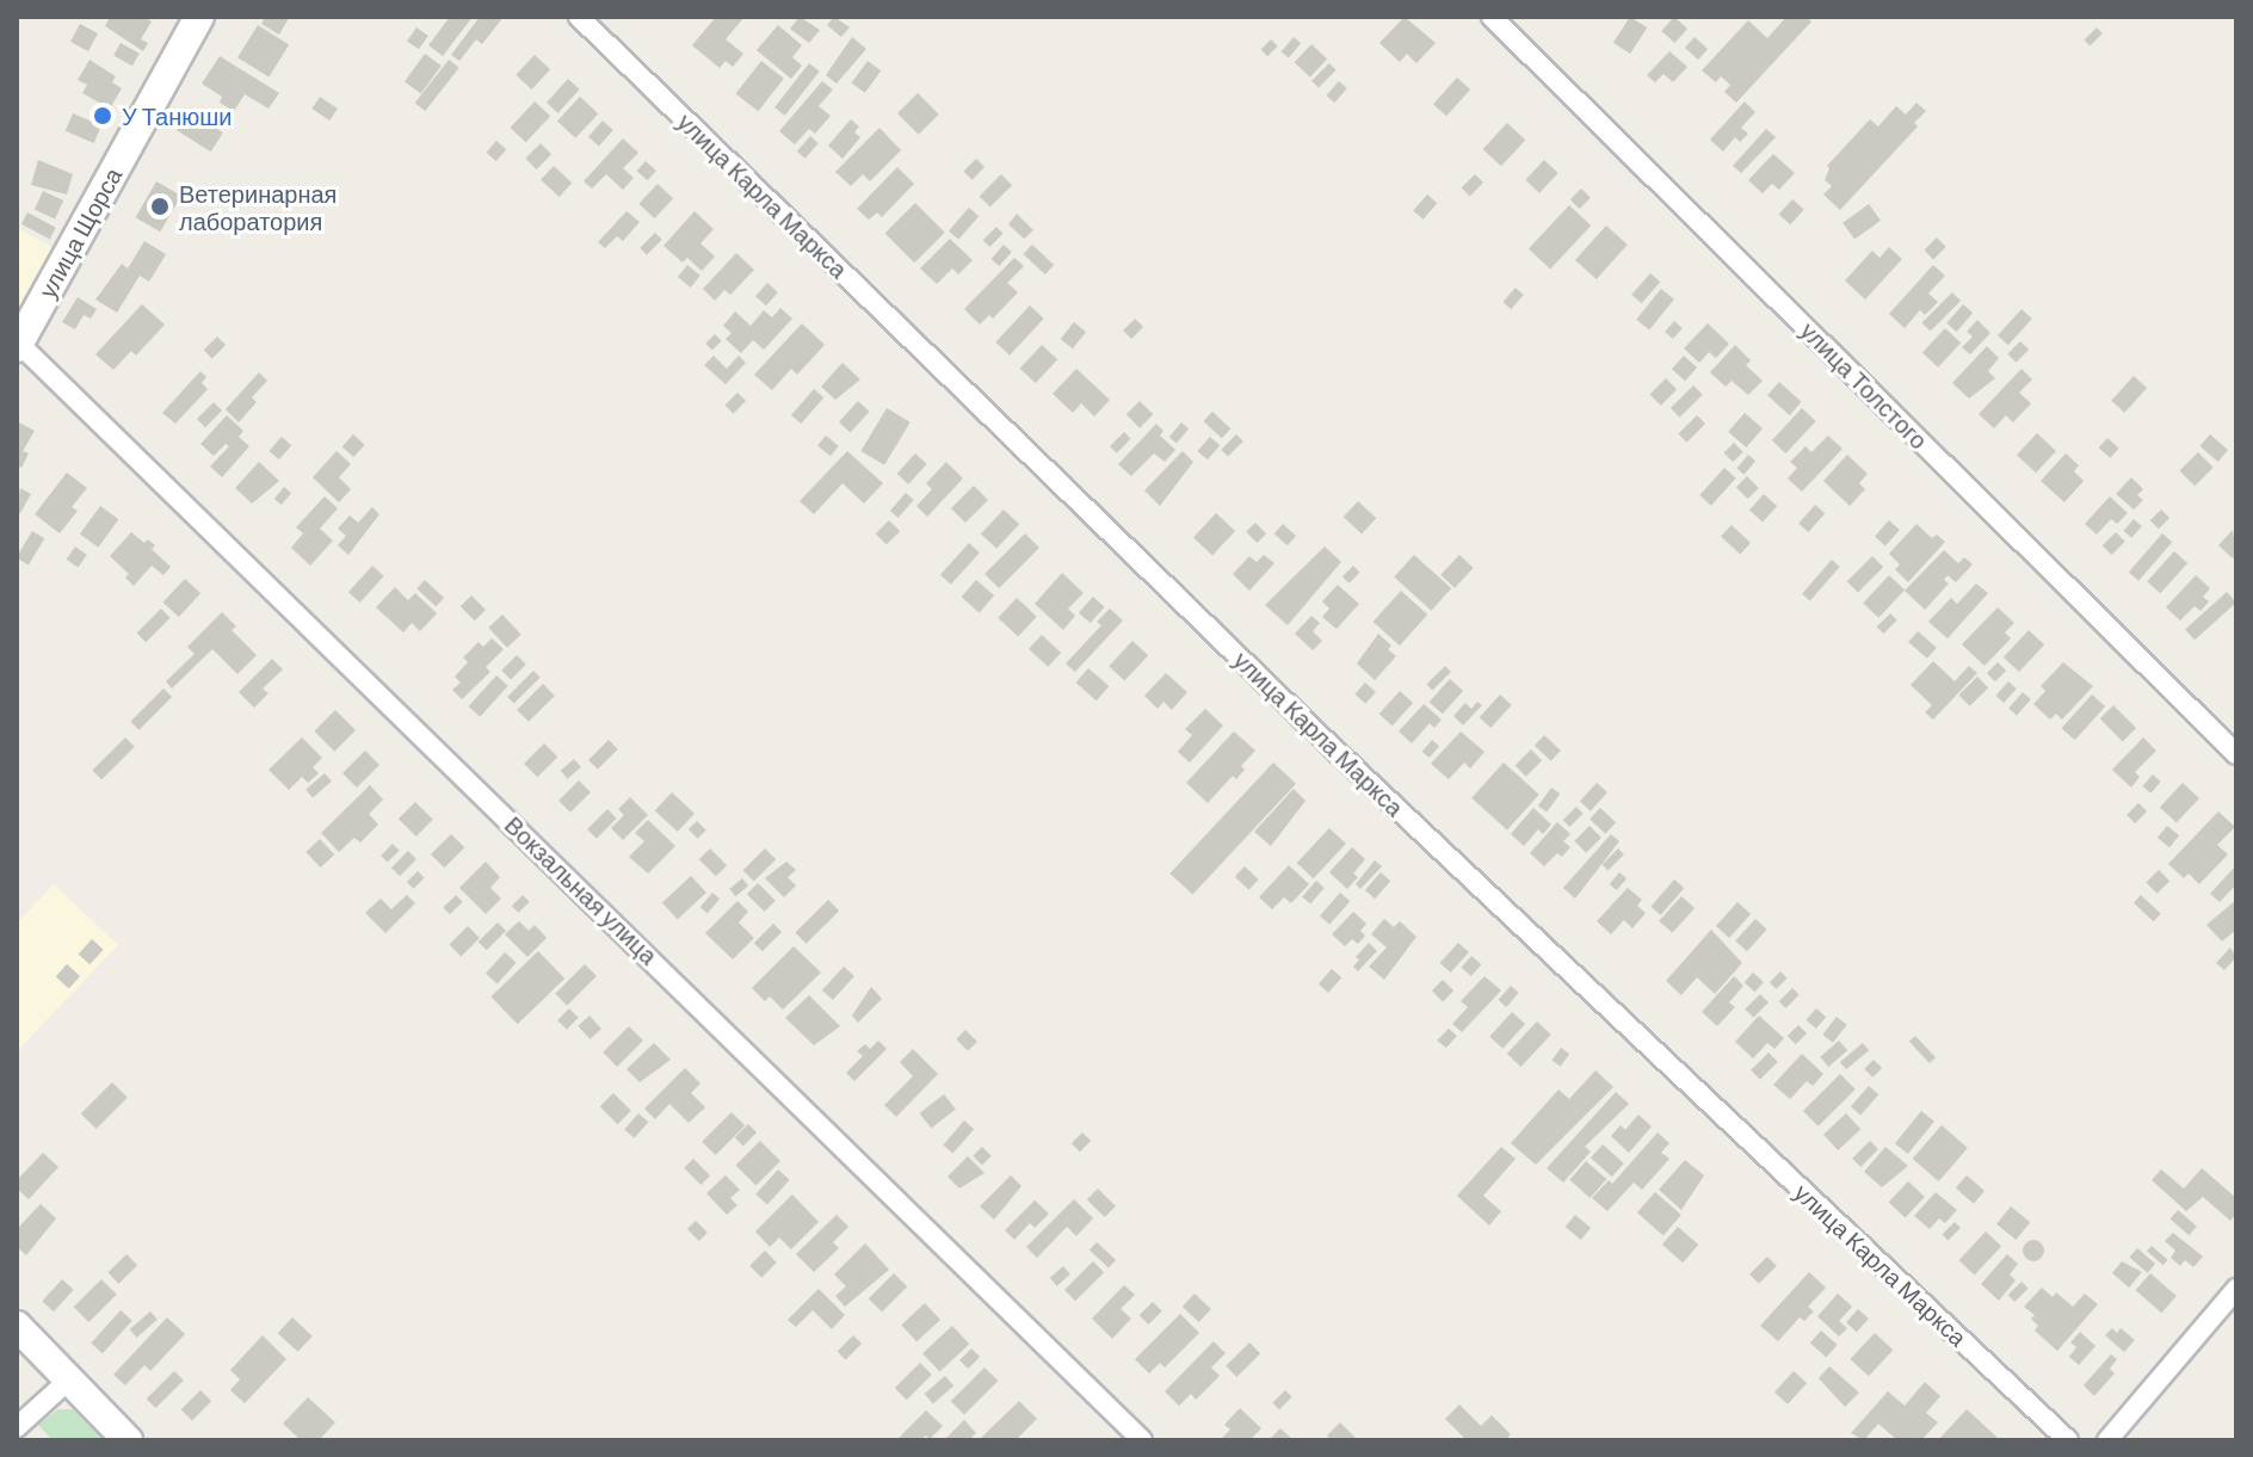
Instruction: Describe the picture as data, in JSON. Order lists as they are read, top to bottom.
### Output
{
  "streets": {
    "main road": ["улица Щорса"],
    "street": ["улица Карла Маркса", "улица Толстого", "Вокзальная улица"]
  },
  "crossings": [
    ["улица Щорса", "Вокзальная улица"]
  ],
  "places": ["У Танюши", "Ветеринарная лаборатория"]
}
